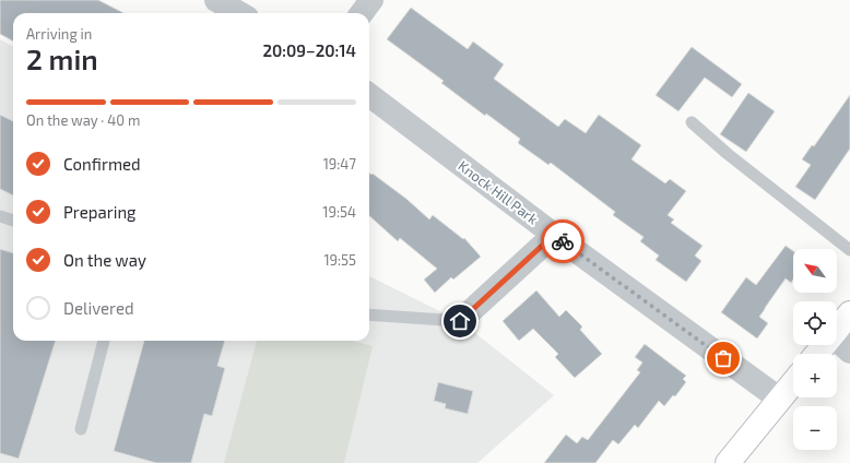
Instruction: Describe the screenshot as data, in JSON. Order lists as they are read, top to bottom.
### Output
{
  "streets": {
    "street": ["Knock Hill Park"]
  },
  "north": "top left",
  "page": {
    "heading": ["2 min", "Arriving in", "20:09–20:14"],
    "bar": "On the way · 40 m",
    "list": [
      ["Confirmed", "19:47"],
      ["Preparing", "19:54"],
      ["On the way", "19:55"],
      "Delivered"
    ],
    "map_buttons": ["+", "−"]
  }
}
